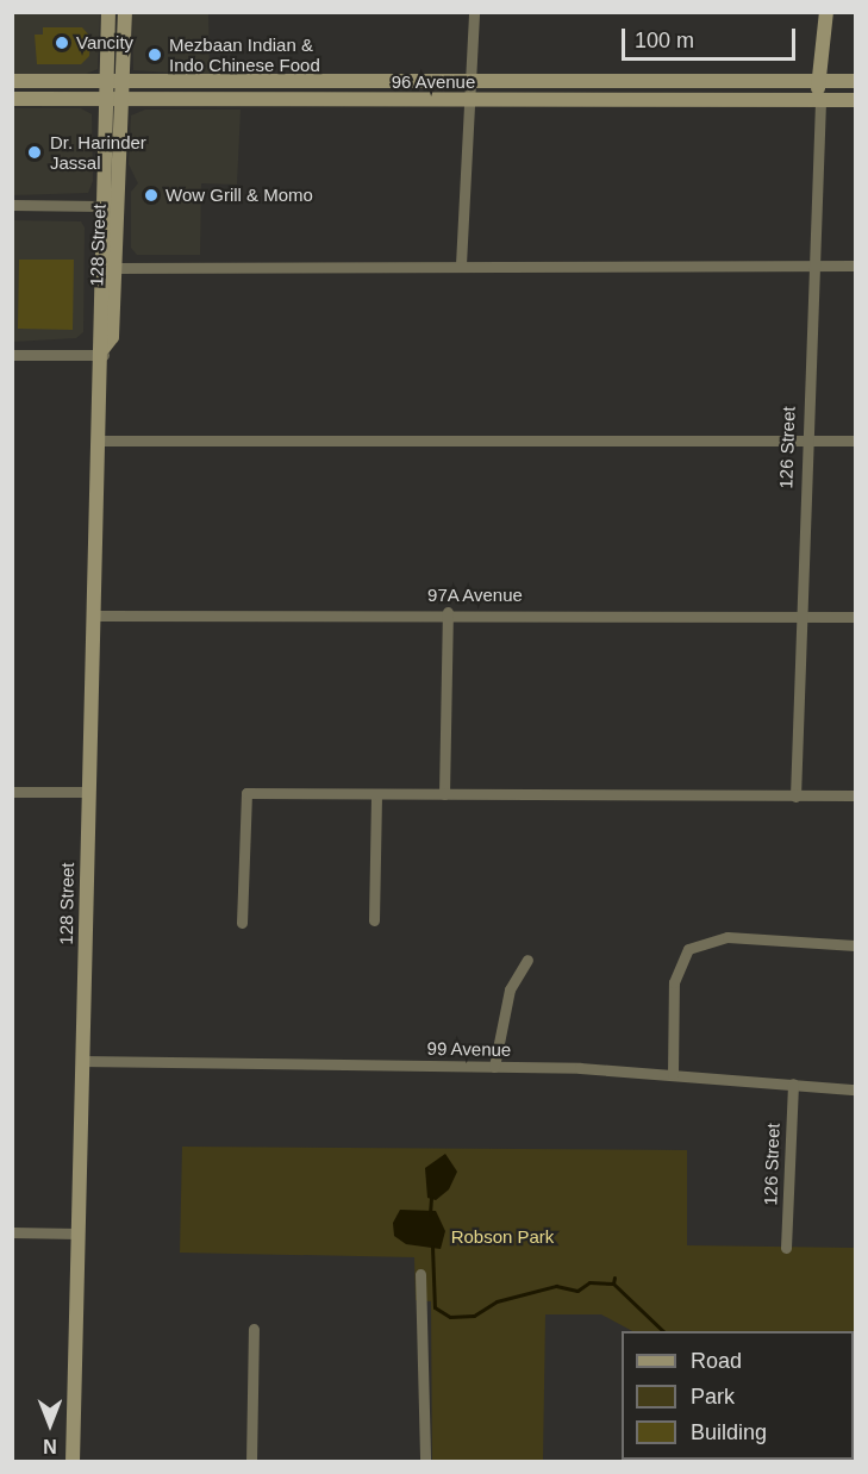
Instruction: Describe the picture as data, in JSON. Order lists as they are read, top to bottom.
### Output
{
  "streets": {
    "main road": ["96 Avenue", "128 Street"],
    "street": ["126 Street", "97A Avenue", "99 Avenue"]
  },
  "crossings": [
    ["96 Avenue", "128 Street"],
    ["96 Avenue", "126 Street"],
    ["128 Street", "97A Avenue"],
    ["128 Street", "99 Avenue"],
    ["126 Street", "97A Avenue"],
    ["126 Street", "99 Avenue"]
  ],
  "parks": ["Robson Park"],
  "places": [
    "Vancity",
    "Mezbaan Indian & Indo Chinese Food",
    "Dr. Harinder Jassal",
    "Wow Grill & Momo"
  ],
  "legend": ["Road", "Park", "Building"],
  "scale_bar": "100 m",
  "north": "bottom"
}
